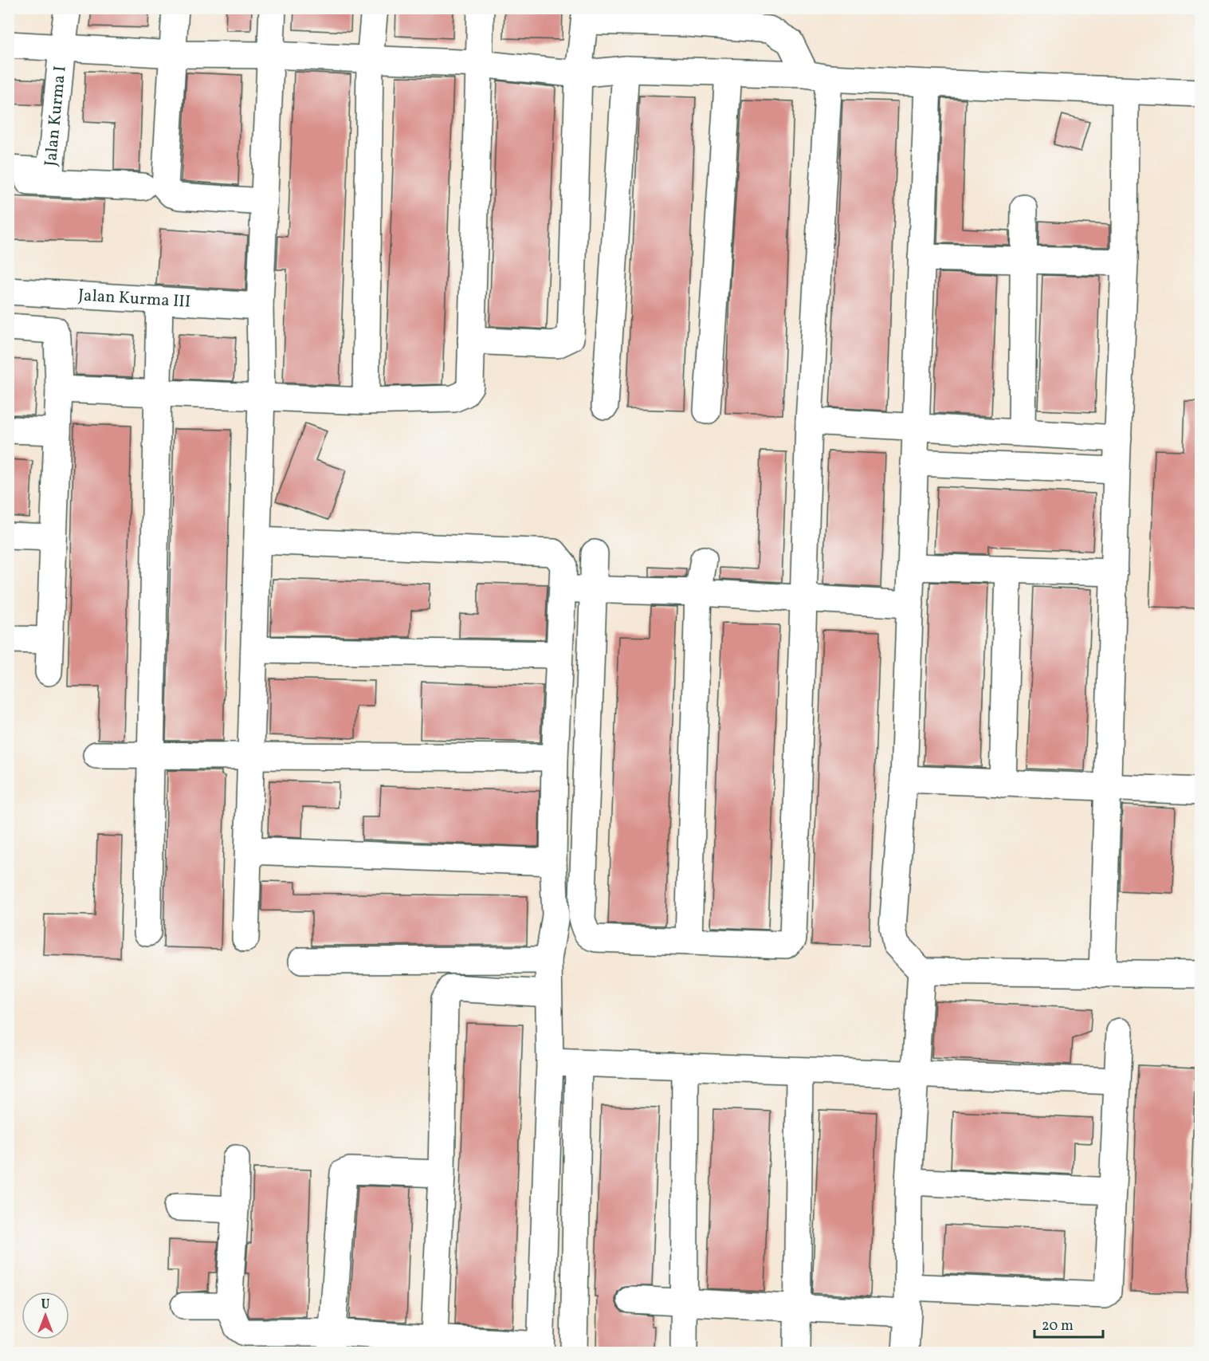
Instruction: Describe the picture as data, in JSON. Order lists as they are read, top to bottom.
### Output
{
  "streets": {
    "street": ["Jalan Kurma I", "Jalan Kurma III"]
  },
  "scale_bar": "20 m",
  "north": "top"
}
